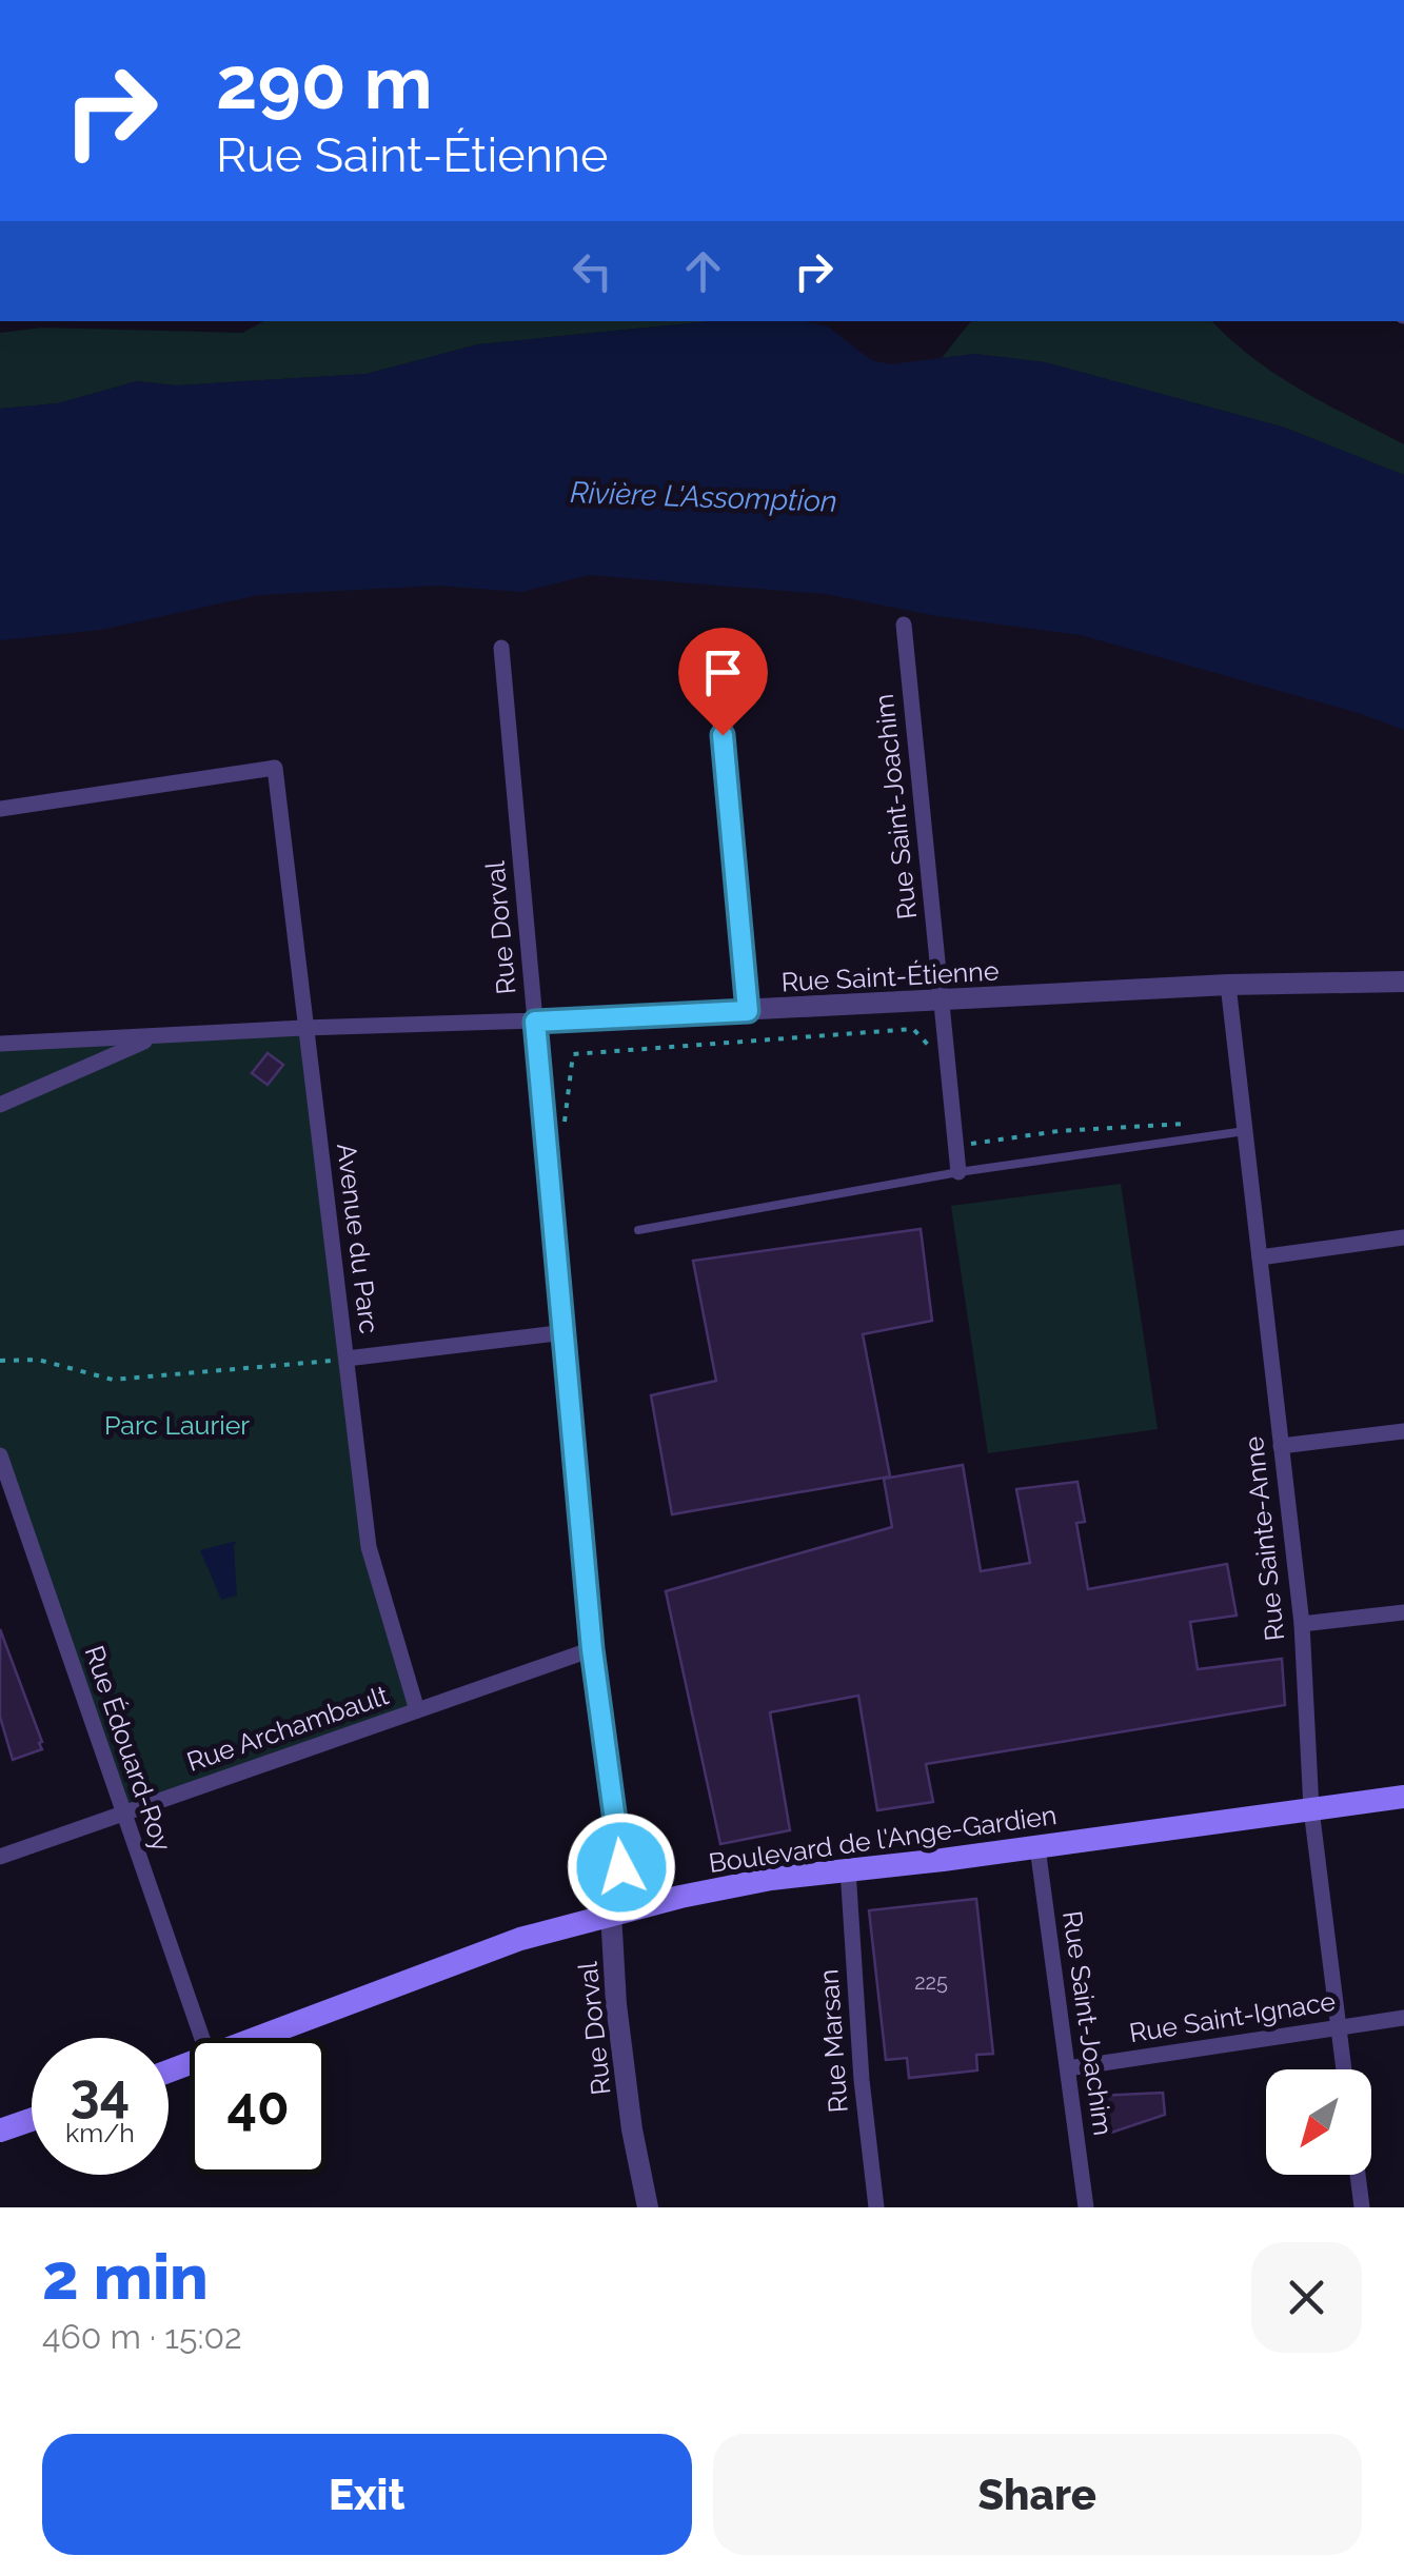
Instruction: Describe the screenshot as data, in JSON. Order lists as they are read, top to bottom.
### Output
{
  "streets": {
    "main road": ["Boulevard de l'Ange-Gardien"],
    "street": [
      "Rue Saint-Joachim",
      "Rue Dorval",
      "Rue Saint-Étienne",
      "Avenue du Parc",
      "Rue Sainte-Anne",
      "Rue Archambault",
      "Rue Édouard-Roy",
      "Rue Saint-Ignace",
      "Rue Marsan"
    ]
  },
  "crossings": [
    ["Rue Saint-Joachim", "Rue Saint-Étienne"],
    ["Rue Saint-Joachim", "Boulevard de l'Ange-Gardien"],
    ["Rue Saint-Joachim", "Rue Saint-Ignace"],
    ["Rue Dorval", "Rue Saint-Étienne"],
    ["Rue Dorval", "Rue Archambault"],
    ["Rue Dorval", "Boulevard de l'Ange-Gardien"],
    ["Rue Saint-Étienne", "Avenue du Parc"],
    ["Rue Saint-Étienne", "Rue Sainte-Anne"],
    ["Avenue du Parc", "Rue Archambault"],
    ["Rue Sainte-Anne", "Boulevard de l'Ange-Gardien"],
    ["Rue Sainte-Anne", "Rue Saint-Ignace"],
    ["Rue Archambault", "Rue Édouard-Roy"],
    ["Boulevard de l'Ange-Gardien", "Rue Marsan"]
  ],
  "water": ["Rivière L'Assomption"],
  "parks": ["Parc Laurier"],
  "house_numbers": ["225"],
  "north": "bottom left",
  "page": {
    "turn": ["290 m", "Rue Saint-Étienne"],
    "speed": "34 km/h",
    "limit": "40",
    "heading": ["2 min", "460 m · 15:02"],
    "buttons": ["Exit", "Share"]
  }
}
